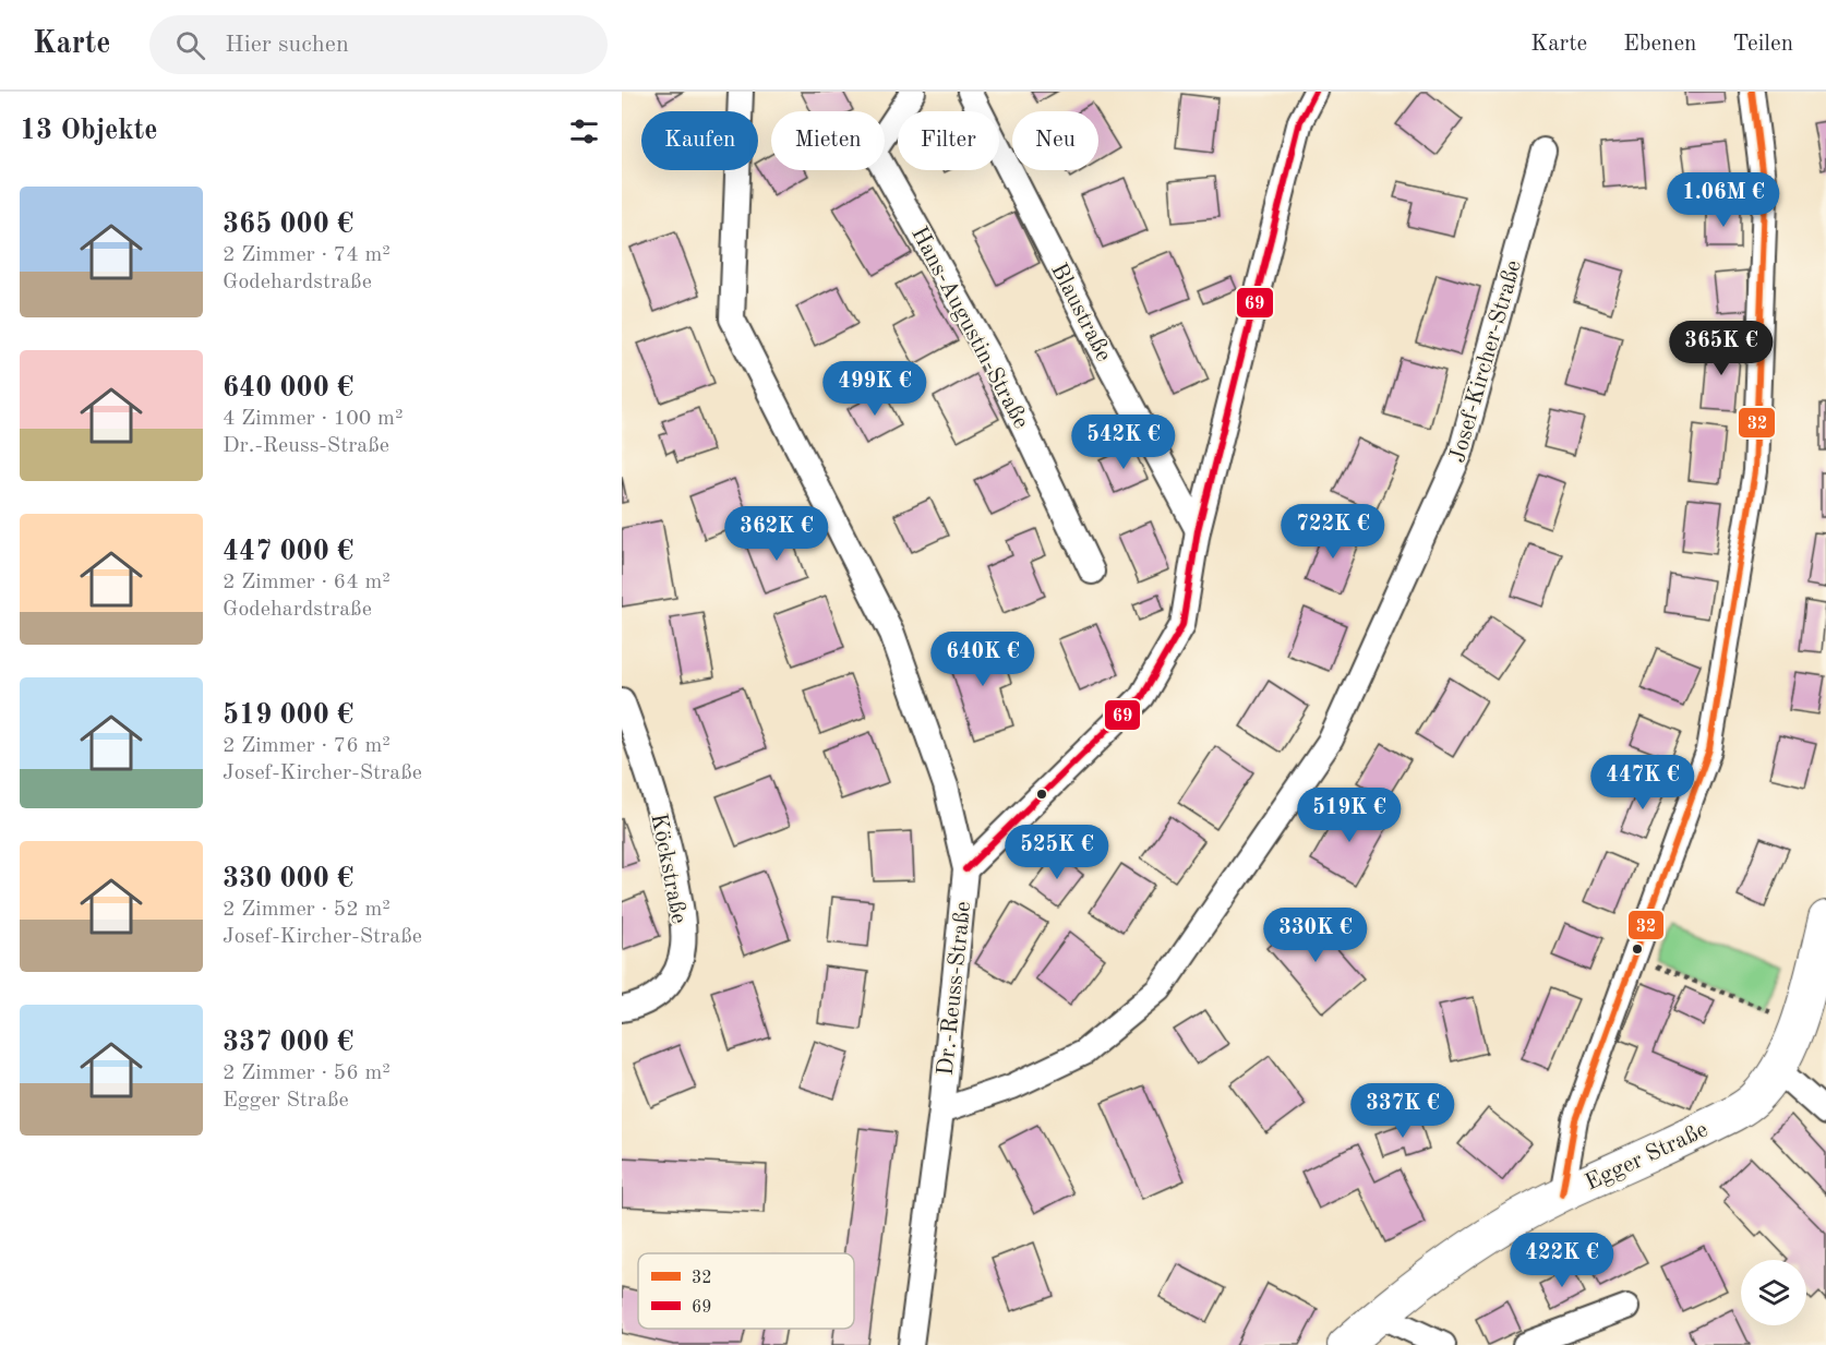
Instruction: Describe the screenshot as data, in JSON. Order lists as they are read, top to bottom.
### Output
{
  "streets": {
    "street": [
      "Blaustraße",
      "Hans-Augustin-Straße",
      "Josef-Kircher-Straße",
      "Köckstraße",
      "Dr.-Reuss-Straße",
      "Egger Straße"
    ]
  },
  "crossings": [
    ["Josef-Kircher-Straße", "Dr.-Reuss-Straße"]
  ],
  "lines": ["transit line 32", "transit line 69"],
  "legend": ["32", "69"],
  "page": {
    "header": "Karte",
    "search": "Hier suchen",
    "nav": ["Karte", "Ebenen", "Teilen"],
    "heading": "13 Objekte",
    "chip": [
      "Kaufen",
      "Mieten",
      "Filter",
      "Neu"
    ],
    "list": [
      {
        "name": "365 000 €",
        "note": "2 Zimmer · 74 m² · Godehardstraße"
      },
      {
        "name": "640 000 €",
        "note": "4 Zimmer · 100 m² · Dr.-Reuss-Straße"
      },
      {
        "name": "447 000 €",
        "note": "2 Zimmer · 64 m² · Godehardstraße"
      },
      {
        "name": "519 000 €",
        "note": "2 Zimmer · 76 m² · Josef-Kircher-Straße"
      },
      {
        "name": "330 000 €",
        "note": "2 Zimmer · 52 m² · Josef-Kircher-Straße"
      },
      {
        "name": "337 000 €",
        "note": "2 Zimmer · 56 m² · Egger Straße"
      }
    ],
    "price": [
      "1.06M €",
      "365K €",
      "499K €",
      "542K €",
      "722K €",
      "362K €",
      "640K €",
      "447K €",
      "519K €",
      "525K €",
      "330K €",
      "337K €",
      "422K €"
    ]
  }
}
